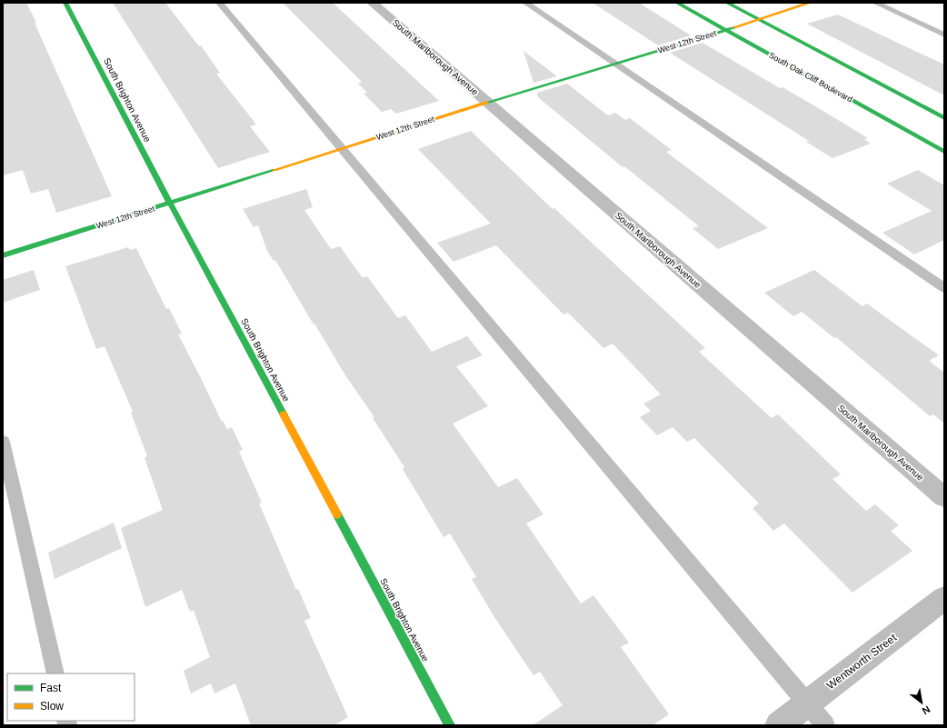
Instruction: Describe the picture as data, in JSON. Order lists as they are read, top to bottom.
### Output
{
  "streets": {
    "street": [
      "West 12th Street",
      "South Marlborough Avenue",
      "South Oak Cliff Boulevard",
      "South Brighton Avenue",
      "Wentworth Street"
    ]
  },
  "crossings": [
    ["West 12th Street", "South Marlborough Avenue"],
    ["West 12th Street", "South Oak Cliff Boulevard"],
    ["West 12th Street", "South Brighton Avenue"]
  ],
  "legend": ["Fast", "Slow"],
  "north": "bottom right"
}
